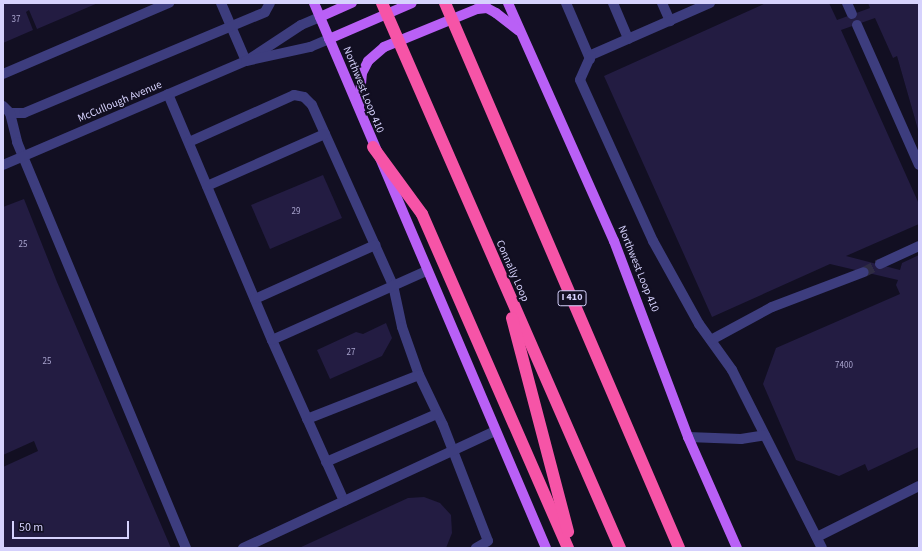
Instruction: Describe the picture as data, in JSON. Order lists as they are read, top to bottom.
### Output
{
  "streets": {
    "highway": ["Connally Loop", "I 410"],
    "main road": ["Northwest Loop 410", "McCullough Avenue"]
  },
  "crossings": [
    ["Northwest Loop 410", "McCullough Avenue"]
  ],
  "house_numbers": [
    "37",
    "29",
    "25",
    "27",
    "25",
    "7400"
  ],
  "scale_bar": "50 m"
}
